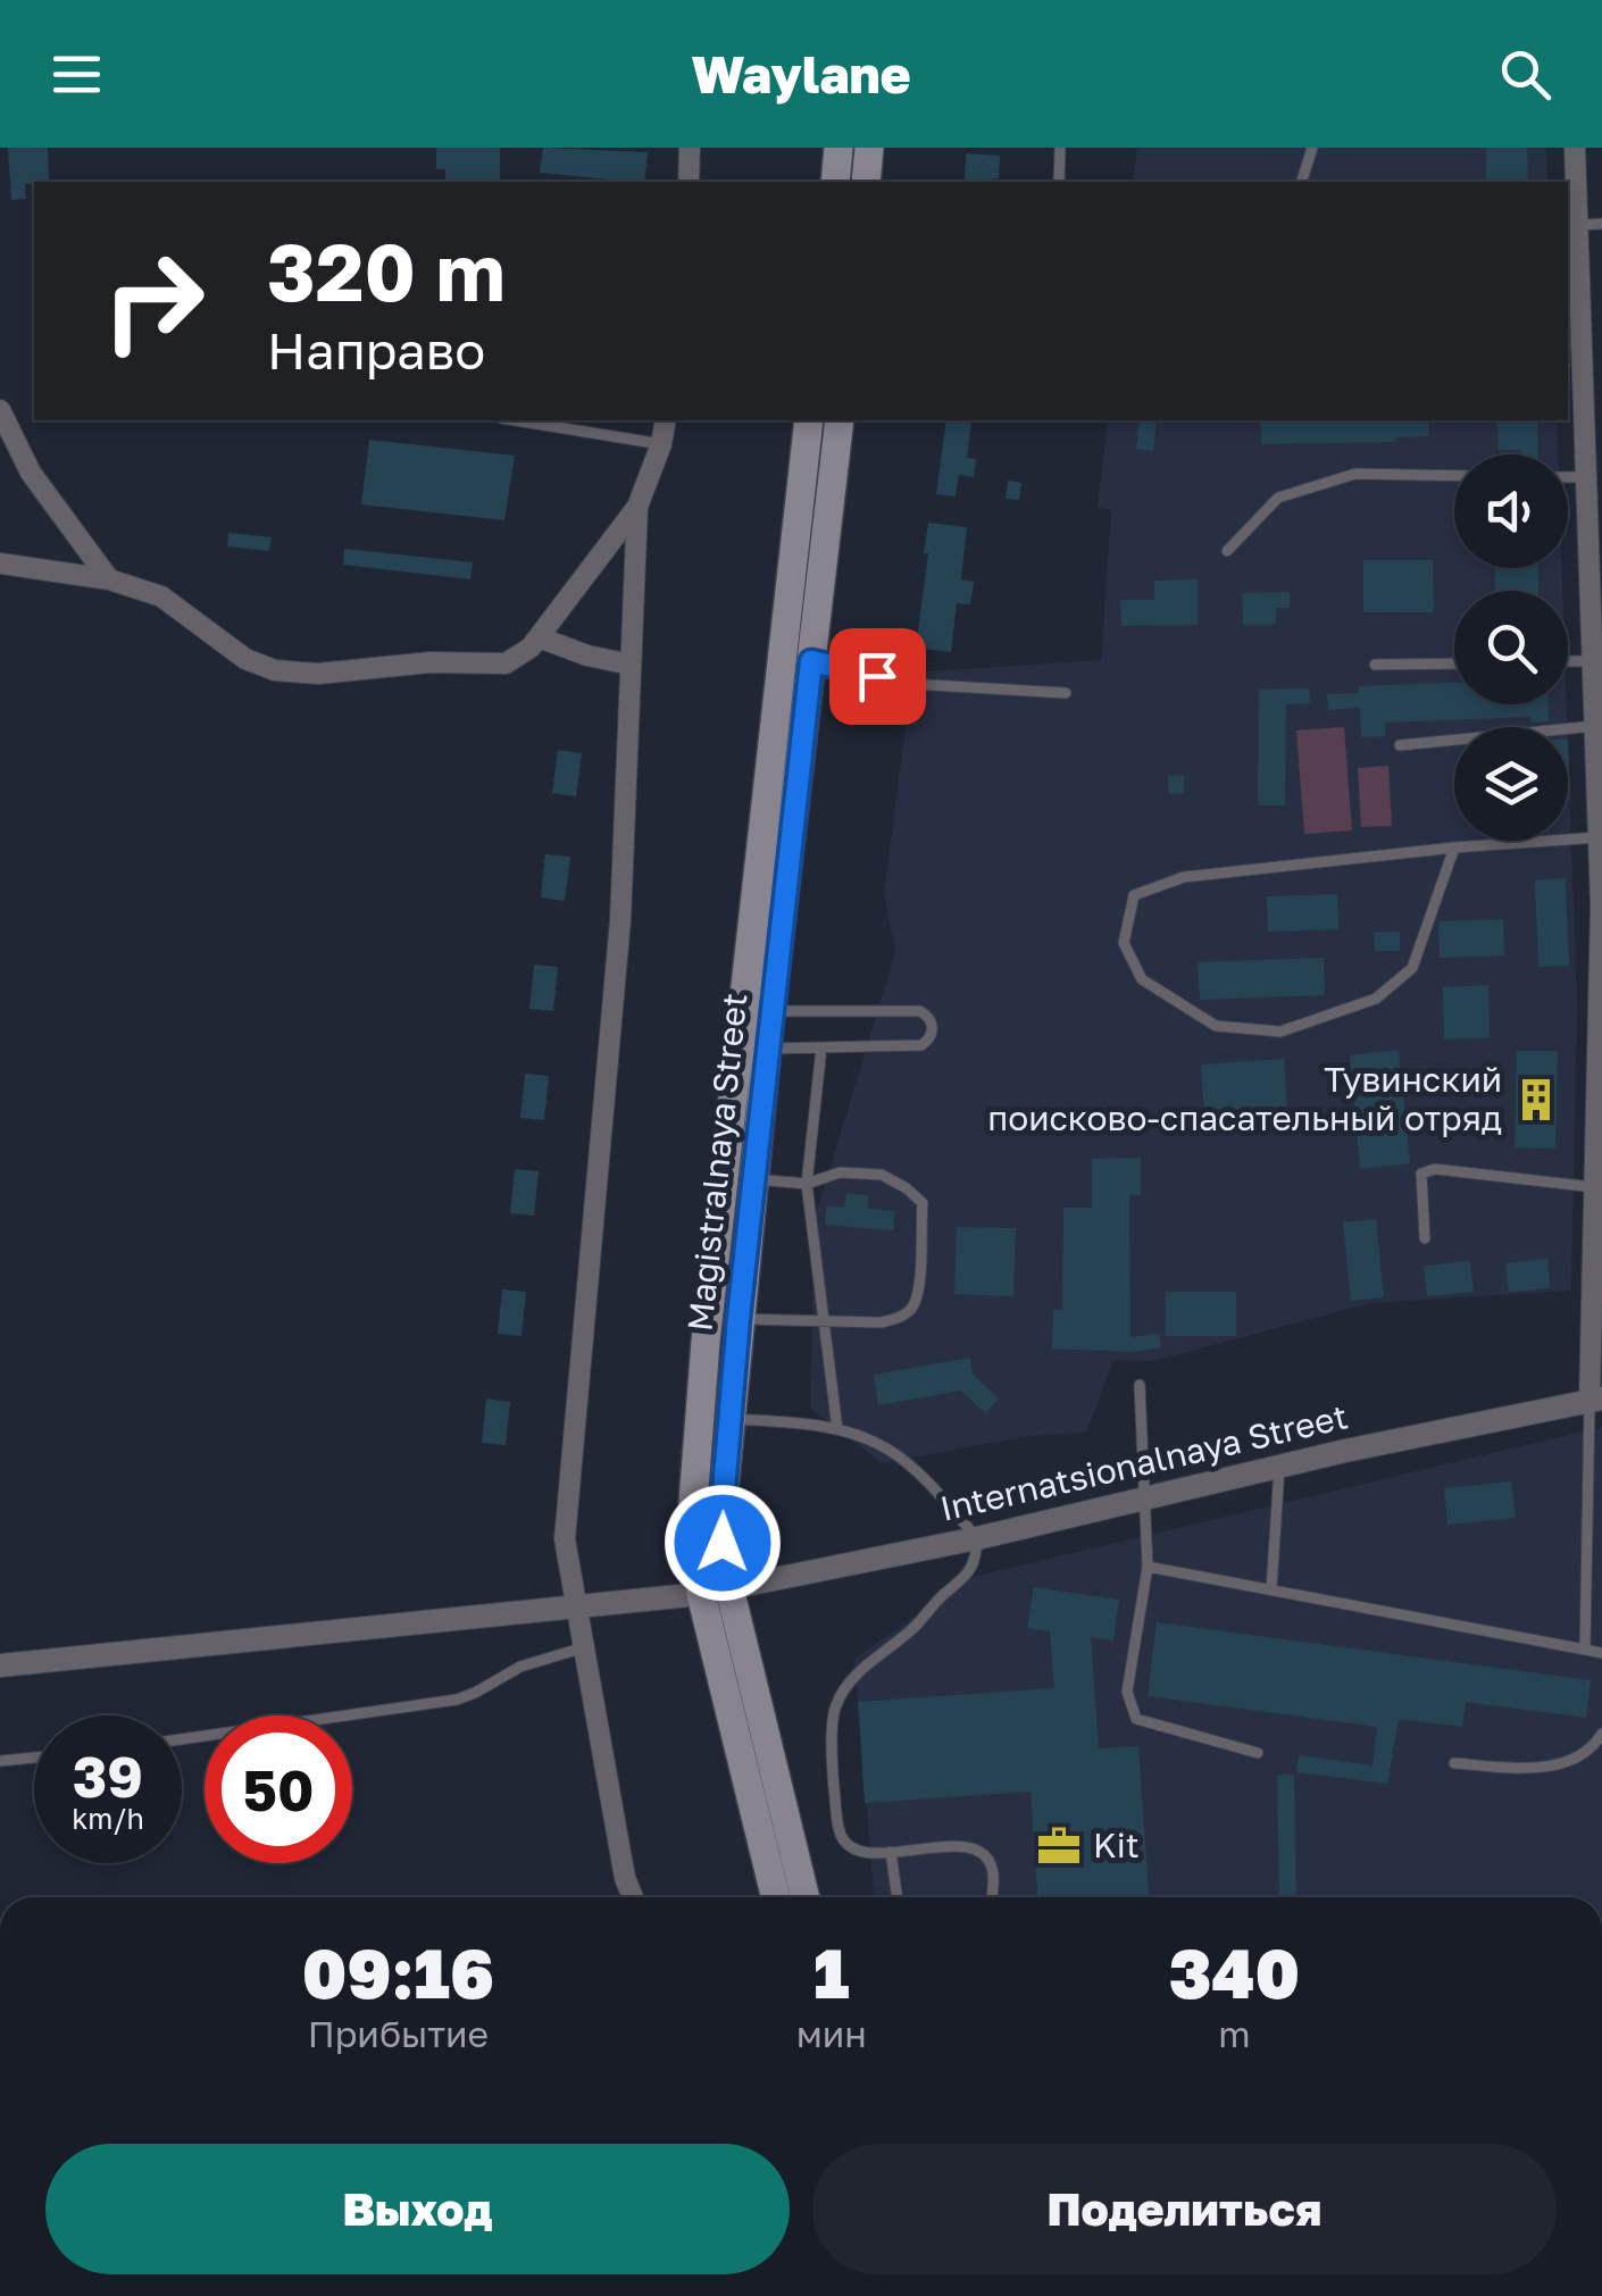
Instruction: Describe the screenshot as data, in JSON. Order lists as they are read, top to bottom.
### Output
{
  "streets": {
    "main road": ["Magistralnaya Street"],
    "street": ["Internatsionalnaya Street"]
  },
  "crossings": [
    ["Magistralnaya Street", "Internatsionalnaya Street"]
  ],
  "places": {
    "building": ["Тувинский поисково-спасательный отряд"],
    "office": ["Kit"]
  },
  "page": {
    "header": "Waylane",
    "turn": ["320 m", "Направо"],
    "speed": "39 km/h",
    "limit": "50",
    "eta": [
      "09:16",
      "Прибытие",
      "1",
      "мин",
      "340",
      "m"
    ],
    "buttons": ["Выход", "Поделиться"]
  }
}
